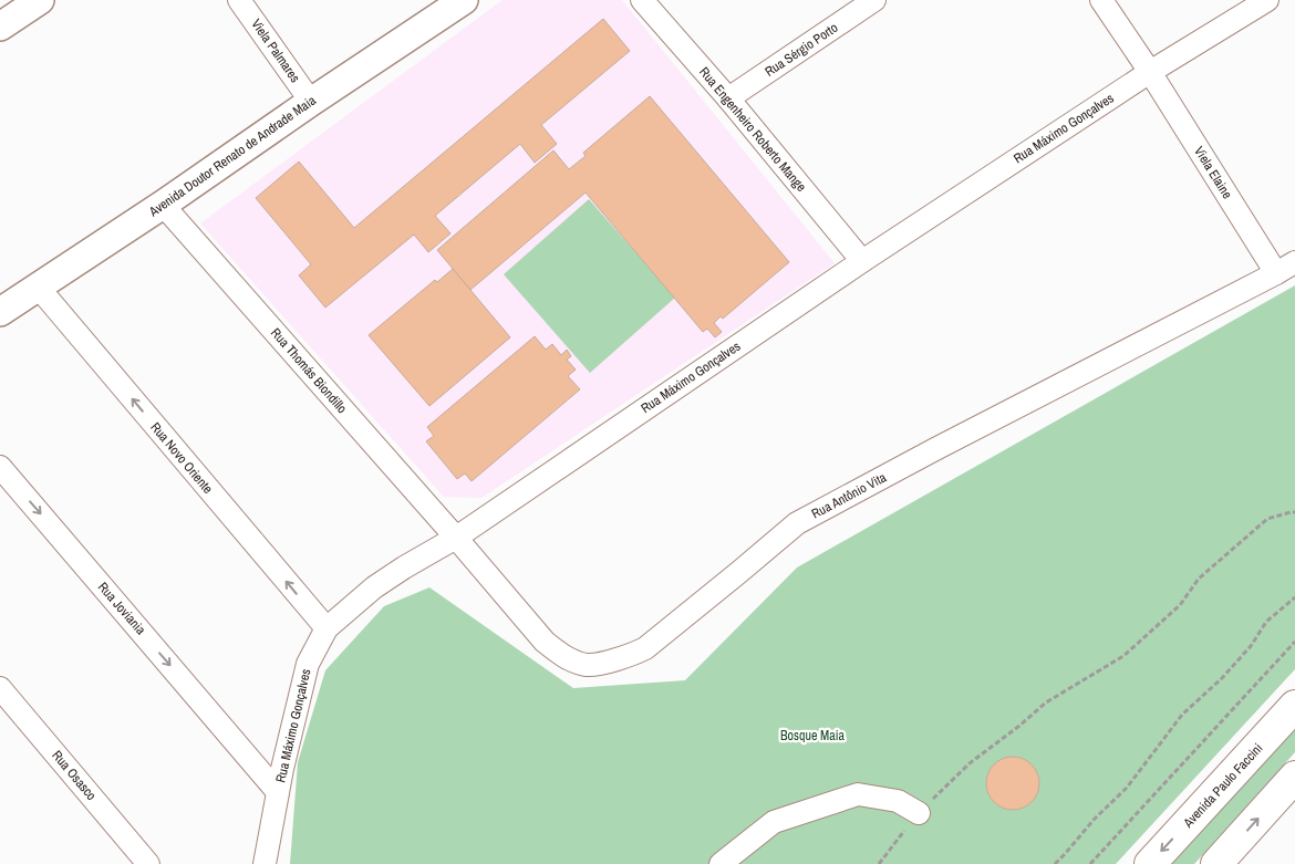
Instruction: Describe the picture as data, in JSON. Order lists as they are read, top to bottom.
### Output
{
  "streets": {
    "main road": ["Avenida Paulo Faccini"],
    "street": [
      "Rua Sérgio Porto",
      "Viela Palmares",
      "Rua Máximo Gonçalves",
      "Rua Engenheiro Roberto Mange",
      "Avenida Doutor Renato de Andrade Maia",
      "Viela Elaine",
      "Rua Thomás Biondillo",
      "Rua Novo Oriente",
      "Rua Antônio Vita",
      "Rua Joviania",
      "Rua Osasco"
    ]
  },
  "crossings": [
    ["Rua Sérgio Porto", "Rua Engenheiro Roberto Mange"],
    ["Viela Palmares", "Avenida Doutor Renato de Andrade Maia"],
    ["Rua Máximo Gonçalves", "Rua Engenheiro Roberto Mange"],
    ["Rua Máximo Gonçalves", "Viela Elaine"],
    ["Rua Máximo Gonçalves", "Rua Thomás Biondillo"],
    ["Rua Máximo Gonçalves", "Rua Novo Oriente"],
    ["Rua Máximo Gonçalves", "Rua Antônio Vita"],
    ["Rua Máximo Gonçalves", "Rua Joviania"],
    ["Avenida Doutor Renato de Andrade Maia", "Rua Thomás Biondillo"],
    ["Avenida Doutor Renato de Andrade Maia", "Rua Novo Oriente"],
    ["Viela Elaine", "Rua Antônio Vita"],
    ["Rua Thomás Biondillo", "Rua Antônio Vita"]
  ],
  "one_way": ["Rua Novo Oriente", "Rua Joviania"],
  "parks": ["Bosque Maia"]
}
